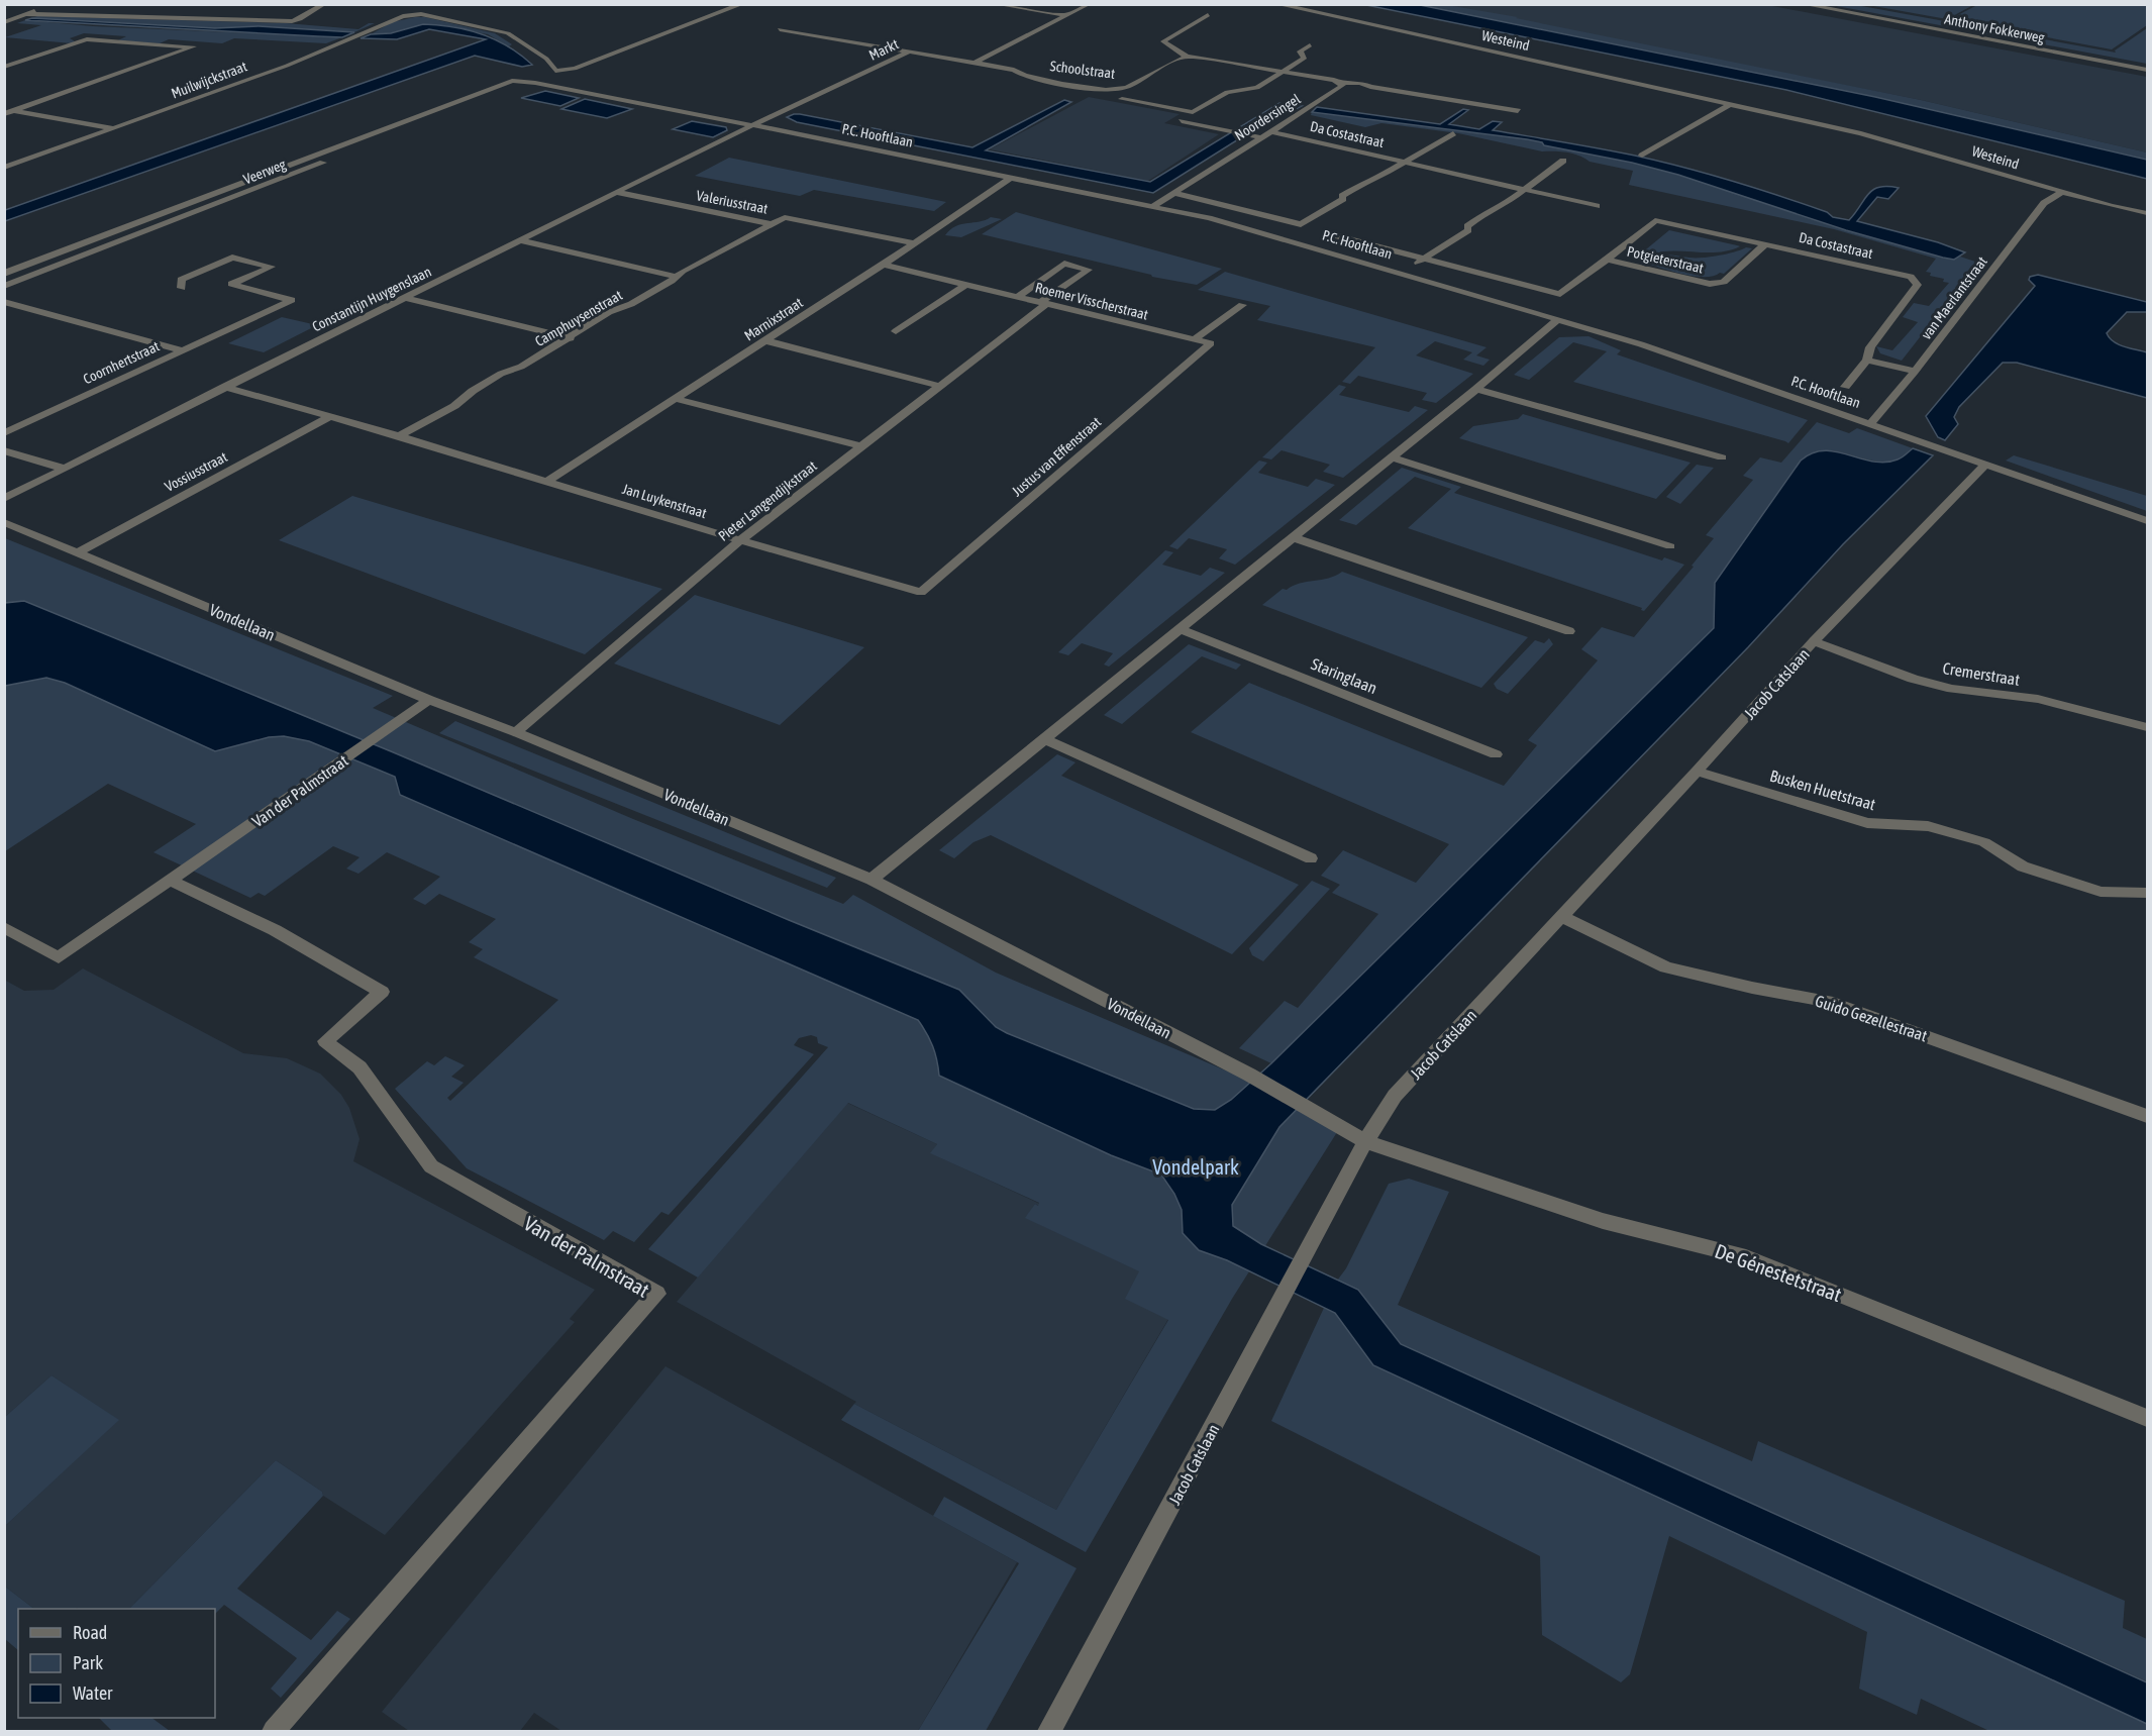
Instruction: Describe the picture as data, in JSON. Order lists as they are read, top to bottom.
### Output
{
  "streets": {
    "street": [
      "Anthony Fokkerweg",
      "Westeind",
      "Markt",
      "Schoolstraat",
      "Muilwijckstraat",
      "Noordersingel",
      "Da Costastraat",
      "P.C. Hooftlaan",
      "Veerweg",
      "Valeriusstraat",
      "Potgieterstraat",
      "van Maerlantstraat",
      "Constantijn Huygenslaan",
      "Roemer Visscherstraat",
      "Camphuysenstraat",
      "Marnixstraat",
      "Coornhertstraat",
      "Justus van Effenstraat",
      "Vossiusstraat",
      "Jan Luykenstraat",
      "Pieter Langendijkstraat",
      "Vondellaan",
      "Cremerstraat",
      "Staringlaan",
      "Jacob Catslaan",
      "Busken Huetstraat",
      "Van der Palmstraat",
      "Guido Gezellestraat",
      "De Génestetstraat"
    ]
  },
  "crossings": [
    ["Westeind", "van Maerlantstraat"],
    ["Markt", "Schoolstraat"],
    ["Markt", "P.C. Hooftlaan"],
    ["Markt", "Constantijn Huygenslaan"],
    ["Schoolstraat", "Noordersingel"],
    ["Noordersingel", "Da Costastraat"],
    ["Noordersingel", "P.C. Hooftlaan"],
    ["Da Costastraat", "P.C. Hooftlaan"],
    ["Da Costastraat", "Potgieterstraat"],
    ["P.C. Hooftlaan", "Veerweg"],
    ["P.C. Hooftlaan", "Potgieterstraat"],
    ["P.C. Hooftlaan", "van Maerlantstraat"],
    ["P.C. Hooftlaan", "Constantijn Huygenslaan"],
    ["P.C. Hooftlaan", "Marnixstraat"],
    ["P.C. Hooftlaan", "Jacob Catslaan"],
    ["Valeriusstraat", "Constantijn Huygenslaan"],
    ["Valeriusstraat", "Camphuysenstraat"],
    ["Valeriusstraat", "Marnixstraat"],
    ["Roemer Visscherstraat", "Marnixstraat"],
    ["Roemer Visscherstraat", "Justus van Effenstraat"],
    ["Roemer Visscherstraat", "Pieter Langendijkstraat"],
    ["Camphuysenstraat", "Jan Luykenstraat"],
    ["Marnixstraat", "Jan Luykenstraat"],
    ["Justus van Effenstraat", "Jan Luykenstraat"],
    ["Vossiusstraat", "Vondellaan"],
    ["Jan Luykenstraat", "Pieter Langendijkstraat"],
    ["Pieter Langendijkstraat", "Vondellaan"],
    ["Vondellaan", "Jacob Catslaan"],
    ["Vondellaan", "Van der Palmstraat"],
    ["Vondellaan", "De Génestetstraat"],
    ["Cremerstraat", "Jacob Catslaan"],
    ["Jacob Catslaan", "Busken Huetstraat"],
    ["Jacob Catslaan", "Guido Gezellestraat"],
    ["Jacob Catslaan", "De Génestetstraat"]
  ],
  "parks": ["Vondelpark"],
  "legend": ["Road", "Park", "Water"]
}
